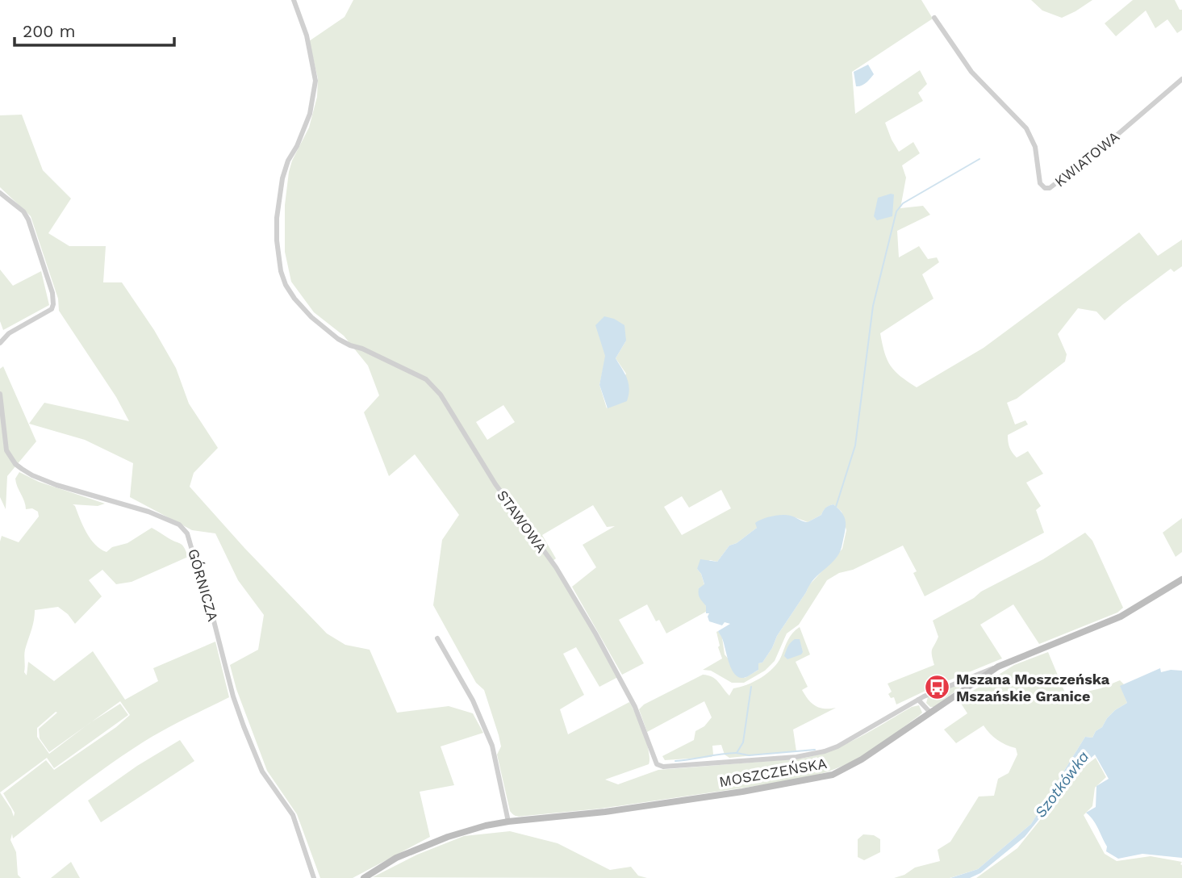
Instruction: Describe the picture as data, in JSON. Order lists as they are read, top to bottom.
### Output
{
  "streets": {
    "street": [
      "KWIATOWA",
      "STAWOWA",
      "GÓRNICZA",
      "MOSZCZEŃSKA"
    ]
  },
  "crossings": [
    ["STAWOWA", "MOSZCZEŃSKA"]
  ],
  "water": ["Szotkówka"],
  "places": {
    "bus stop": ["Mszana Moszczeńska Mszańskie Granice"]
  },
  "scale_bar": "200 m"
}
